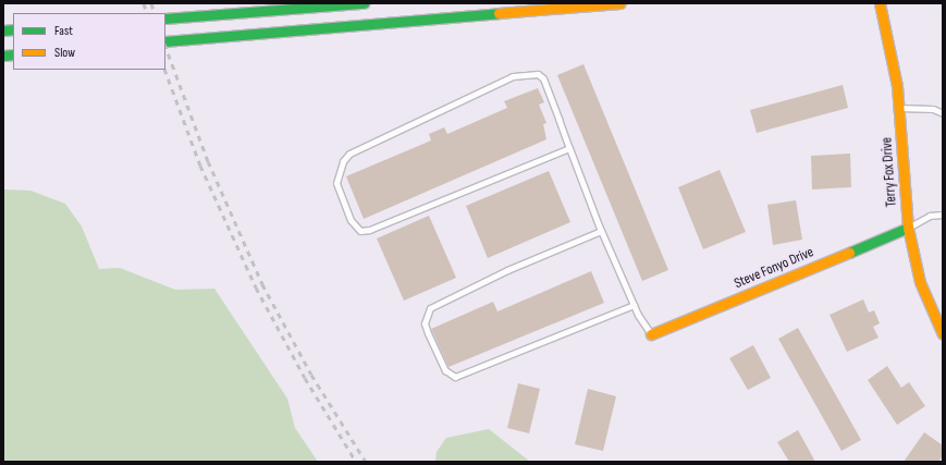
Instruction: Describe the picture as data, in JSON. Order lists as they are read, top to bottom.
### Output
{
  "streets": {
    "main road": ["Terry Fox Drive", "Steve Fonyo Drive"]
  },
  "crossings": [
    ["Terry Fox Drive", "Steve Fonyo Drive"]
  ],
  "legend": ["Fast", "Slow"]
}
